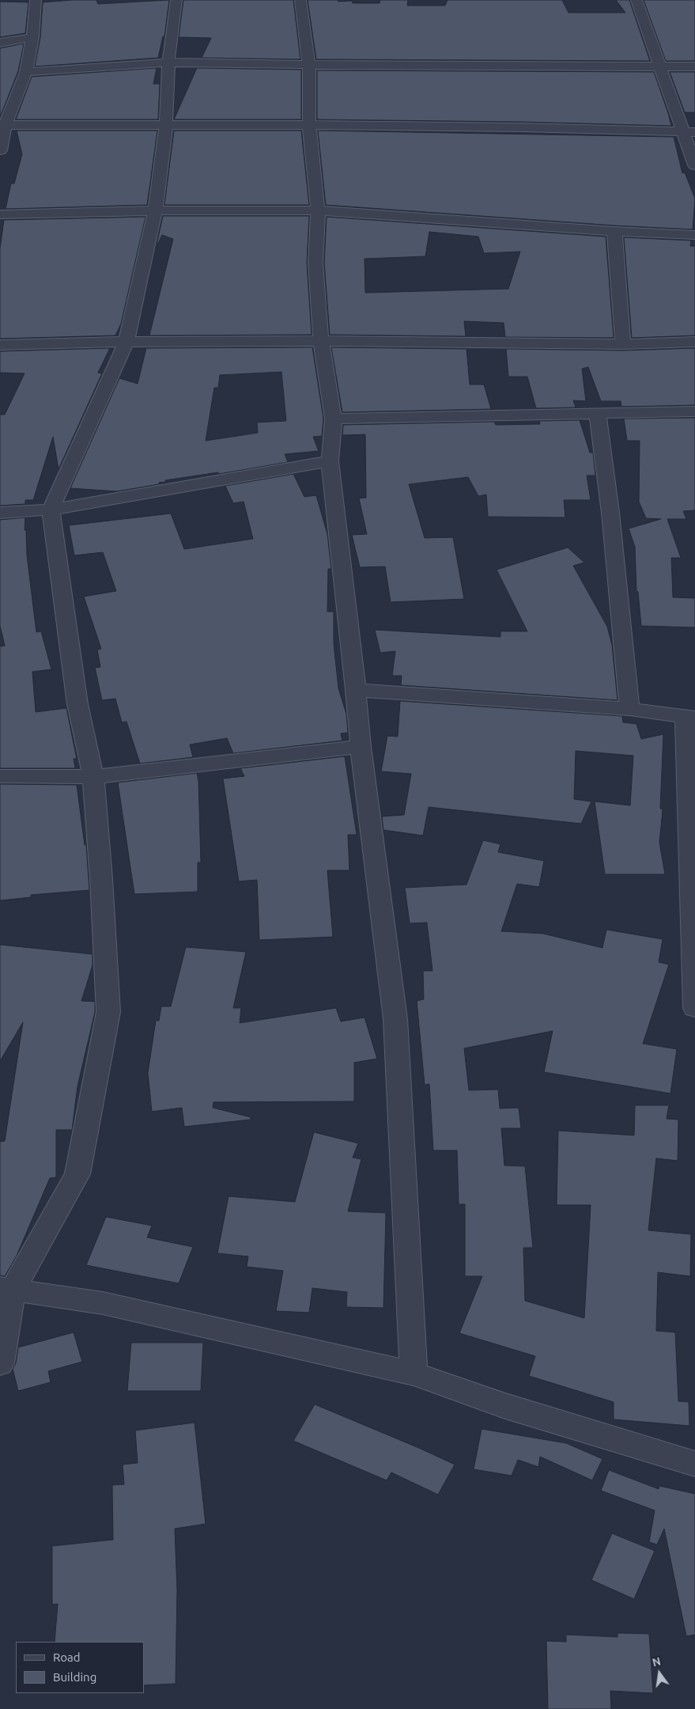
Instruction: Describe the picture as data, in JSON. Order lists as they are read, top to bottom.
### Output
{
  "legend": ["Road", "Building"],
  "north": "top"
}
